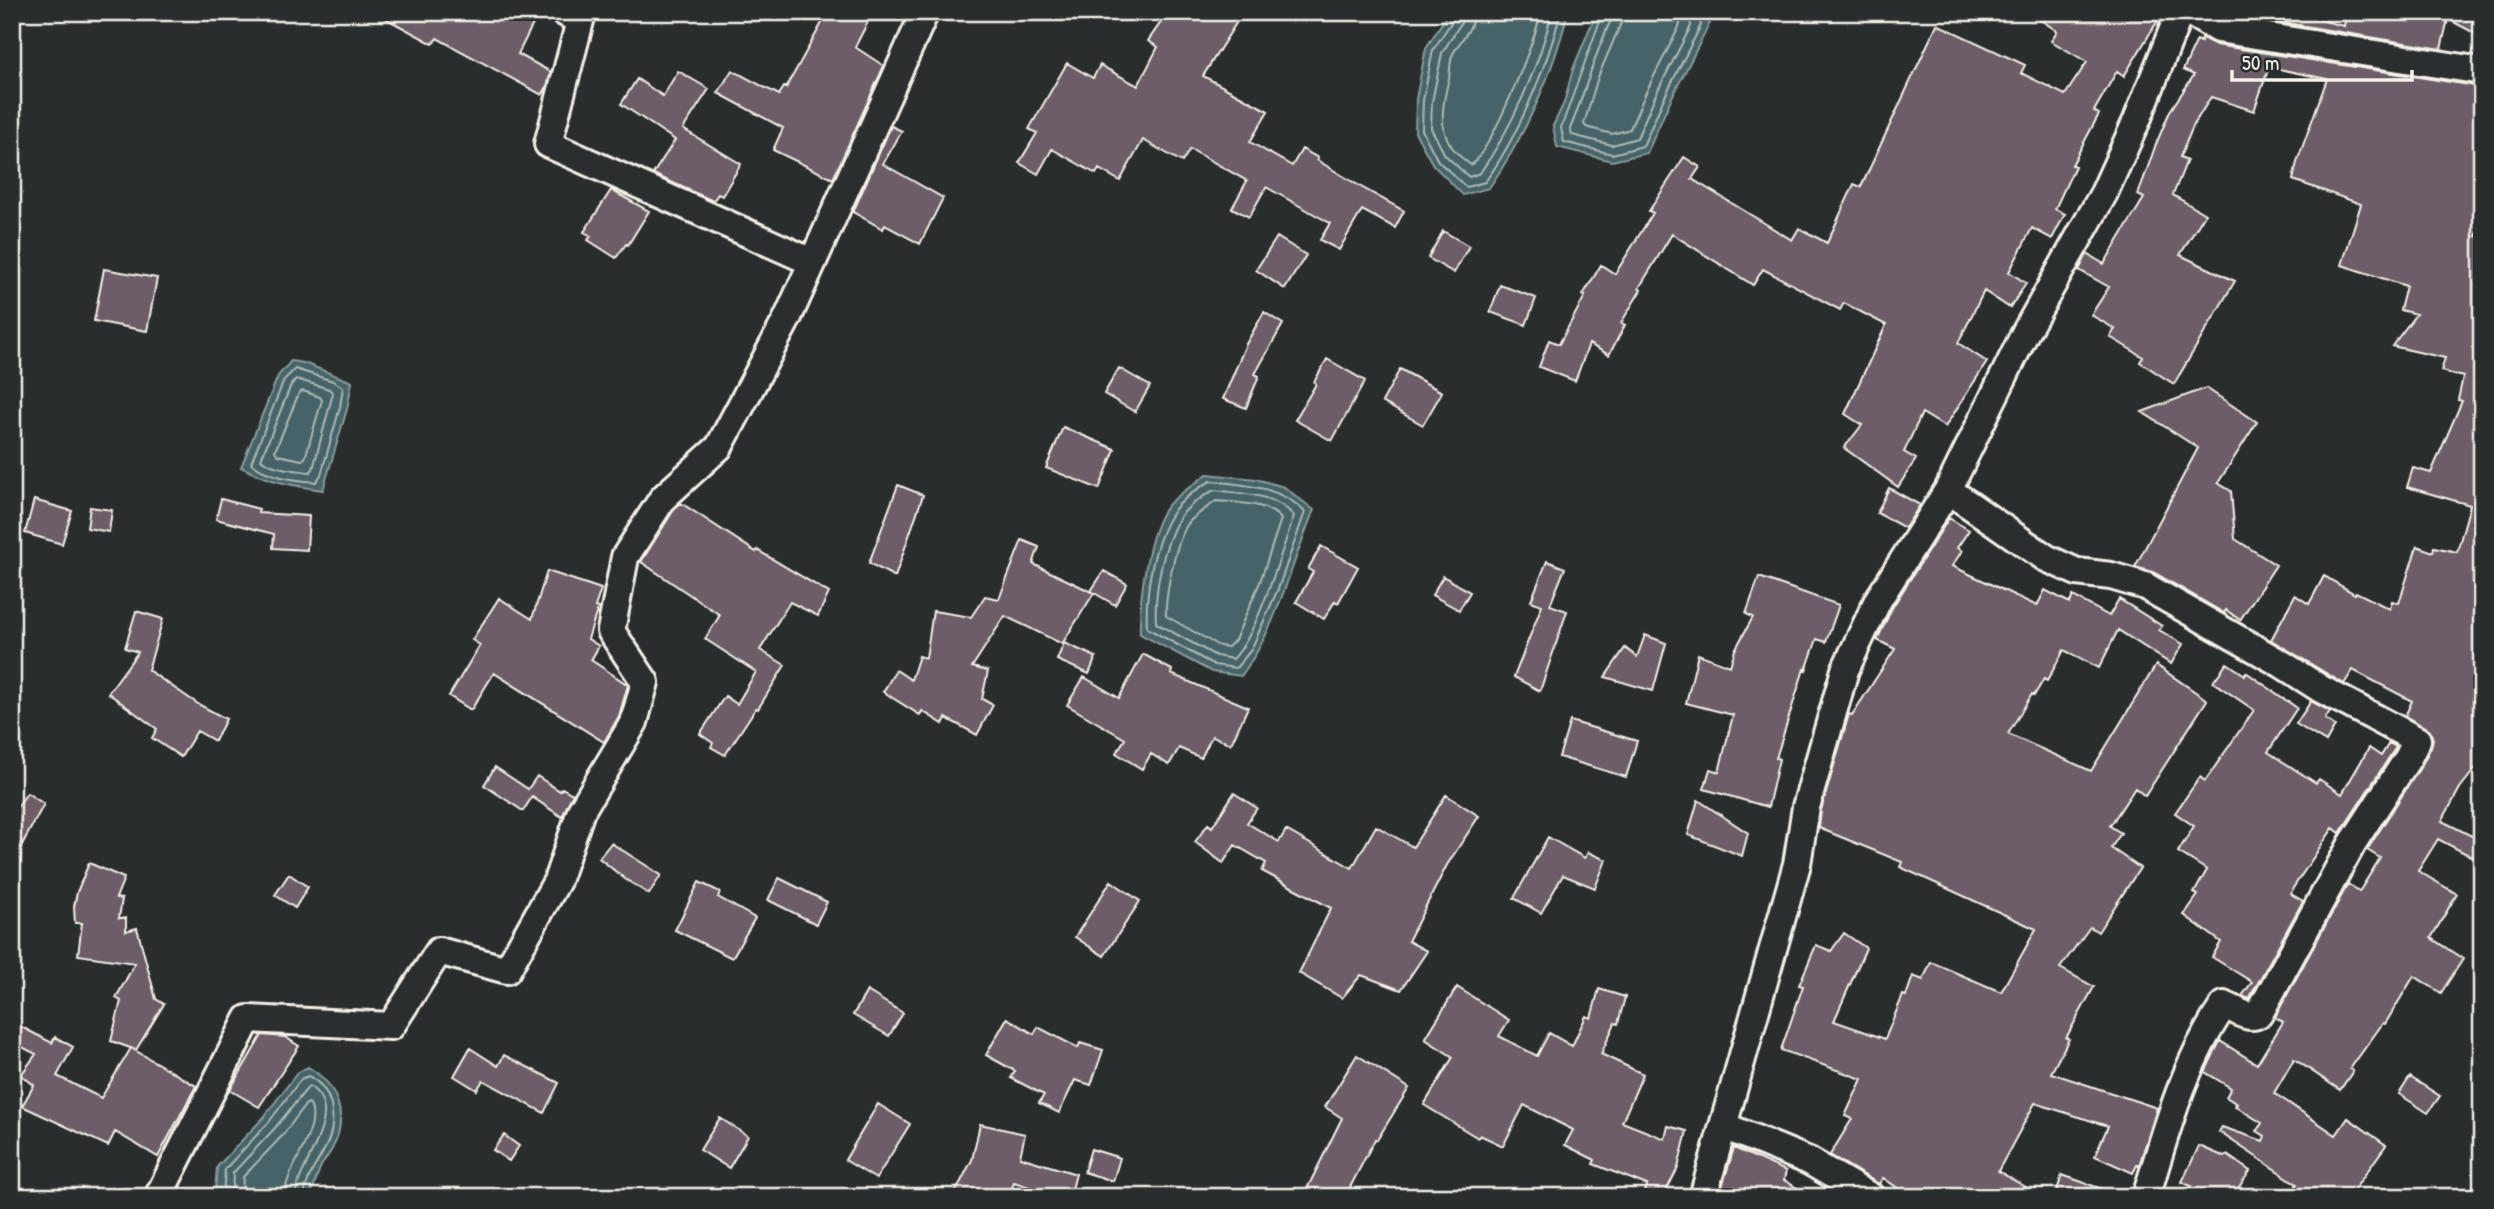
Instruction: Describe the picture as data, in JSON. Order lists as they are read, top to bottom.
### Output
{
  "scale_bar": "50 m"
}
